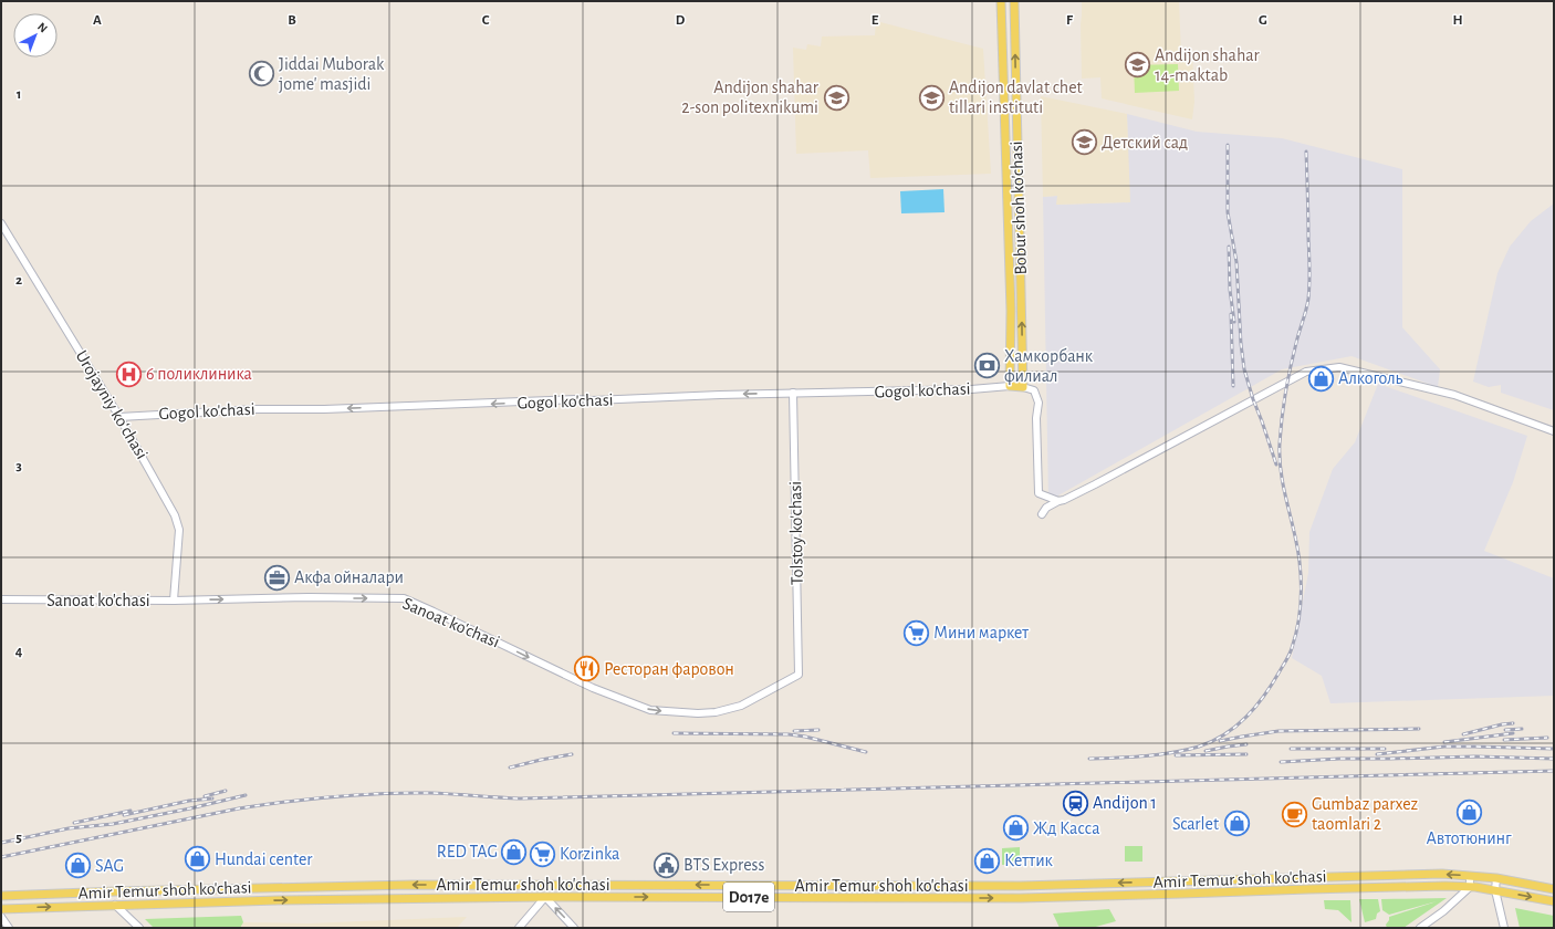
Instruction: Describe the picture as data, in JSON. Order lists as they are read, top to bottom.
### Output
{
  "streets": {
    "main road": [
      "Bobur shoh ko'chasi",
      "Gogol ko'chasi",
      "Urоjayniy koʻchasi",
      "Tolstoy ko'chasi",
      "Sanoat ko'chasi",
      "Amir Temur shoh ko'chasi",
      "D017e"
    ]
  },
  "crossings": [
    ["Bobur shoh ko'chasi", "Gogol ko'chasi"],
    ["Gogol ko'chasi", "Urоjayniy koʻchasi"],
    ["Gogol ko'chasi", "Tolstoy ko'chasi"],
    ["Urоjayniy koʻchasi", "Sanoat ko'chasi"],
    ["Tolstoy ko'chasi", "Sanoat ko'chasi"],
    ["Amir Temur shoh ko'chasi", "D017e"]
  ],
  "one_way": ["Gogol ko'chasi", "Sanoat ko'chasi"],
  "places": {
    "school or university": [
      "Andijon shahar 14-maktab",
      "Andijon shahar 2-son politexnikumi",
      "Andijon davlat chet tillari instituti",
      "Детский сад"
    ],
    "mosque": ["Jiddai Muborak jome' masjidi"],
    "bank": ["Хамкорбанк филиал"],
    "hospital": ["6 поликлиника"],
    "shop": [
      "Алкоголь",
      "Автотюнинг",
      "Scarlet",
      "Жд Касса",
      "RED TAG",
      "Hundai center",
      "Кеттик",
      "SAG"
    ],
    "office": ["Акфа ойналари"],
    "supermarket": ["Мини маркет", "Korzinka"],
    "restaurant": ["Ресторан фаровон"],
    "station": ["Andijon 1"],
    "cafe": ["Gumbaz parxez taomlari 2"],
    "public building": ["BTS Express"]
  },
  "north": "top right",
  "grid": {
    "columns": [
      "A",
      "B",
      "C",
      "D",
      "E",
      "F",
      "G",
      "H"
    ],
    "rows": [
      "1",
      "2",
      "3",
      "4",
      "5"
    ]
  }
}
